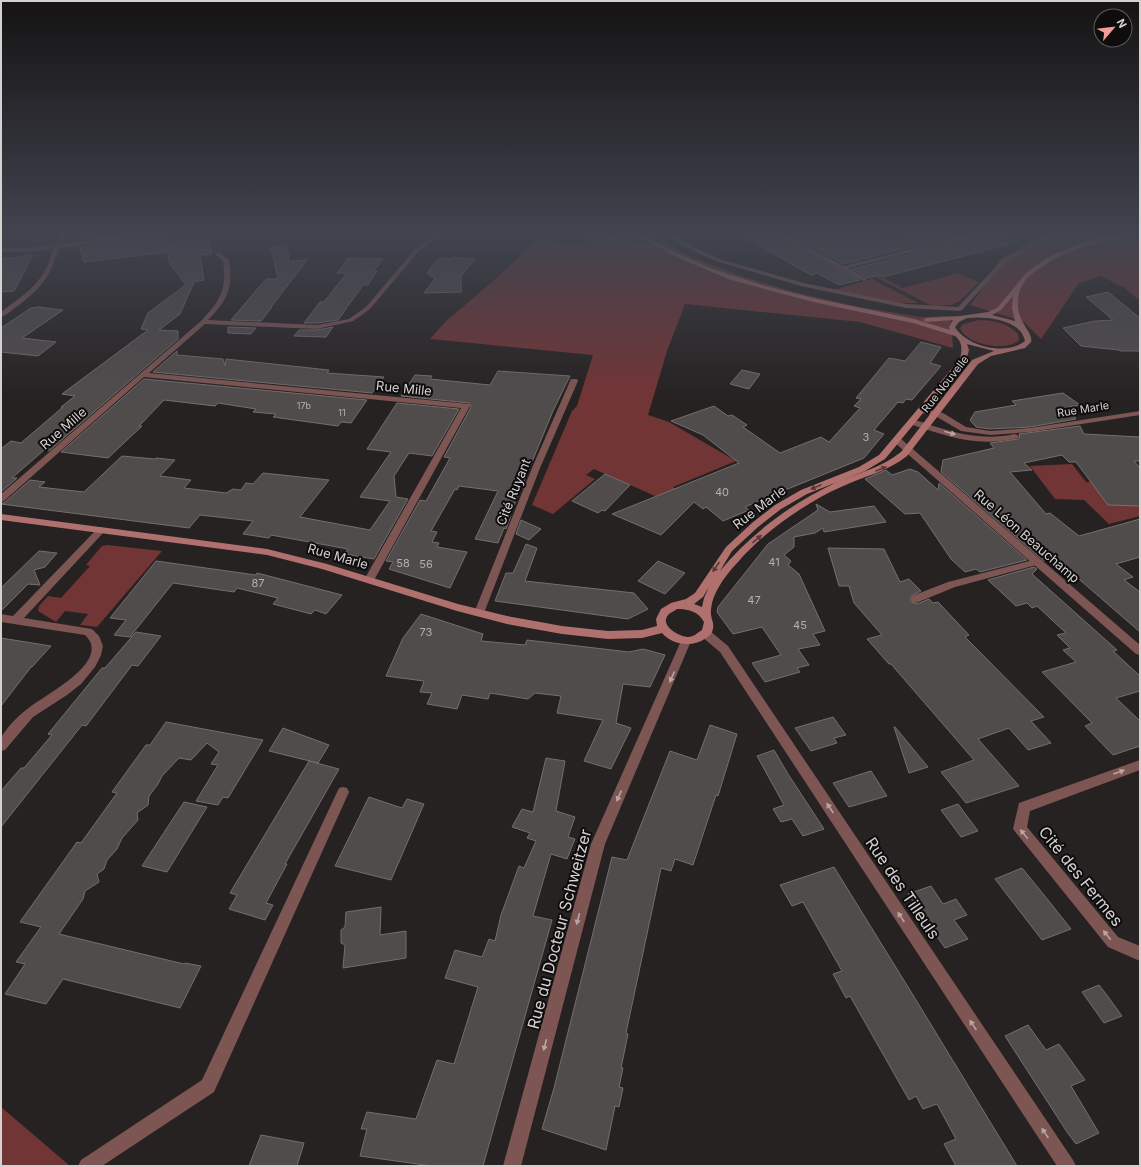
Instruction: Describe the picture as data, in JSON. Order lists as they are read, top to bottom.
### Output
{
  "streets": {
    "main road": ["Rue Nouvelle", "Rue Marle"],
    "street": [
      "Rue Mille",
      "Cité Ruyant",
      "Rue Léon Beauchamp",
      "Cité des Fermes",
      "Rue des Tilleuls",
      "Rue du Docteur Schweitzer"
    ]
  },
  "crossings": [
    ["Rue Nouvelle", "Rue Marle"],
    ["Rue Nouvelle", "Rue Léon Beauchamp"],
    ["Rue Mille", "Rue Marle"],
    ["Rue Marle", "Cité Ruyant"],
    ["Rue Marle", "Rue Léon Beauchamp"],
    ["Rue Marle", "Rue des Tilleuls"],
    ["Rue Marle", "Rue du Docteur Schweitzer"],
    ["Rue des Tilleuls", "Rue du Docteur Schweitzer"]
  ],
  "one_way": ["Rue des Tilleuls", "Rue du Docteur Schweitzer"],
  "house_numbers": [
    "17b",
    "11",
    "3",
    "40",
    "41",
    "58",
    "56",
    "87",
    "47",
    "45",
    "73"
  ],
  "north": "top right"
}
